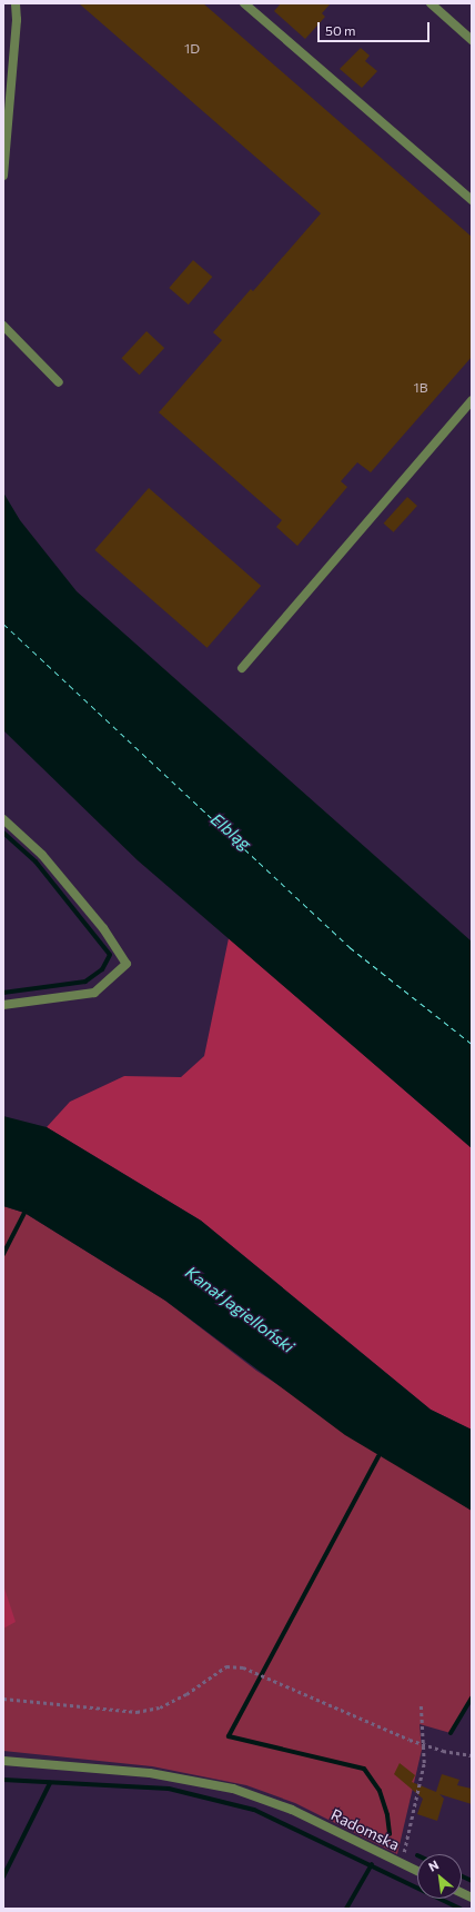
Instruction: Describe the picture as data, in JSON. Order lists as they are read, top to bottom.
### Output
{
  "streets": {
    "street": ["Radomska"]
  },
  "water": ["Elbląg", "Kanał Jagielloński"],
  "house_numbers": ["1D", "1B"],
  "scale_bar": "50 m",
  "north": "top left"
}
